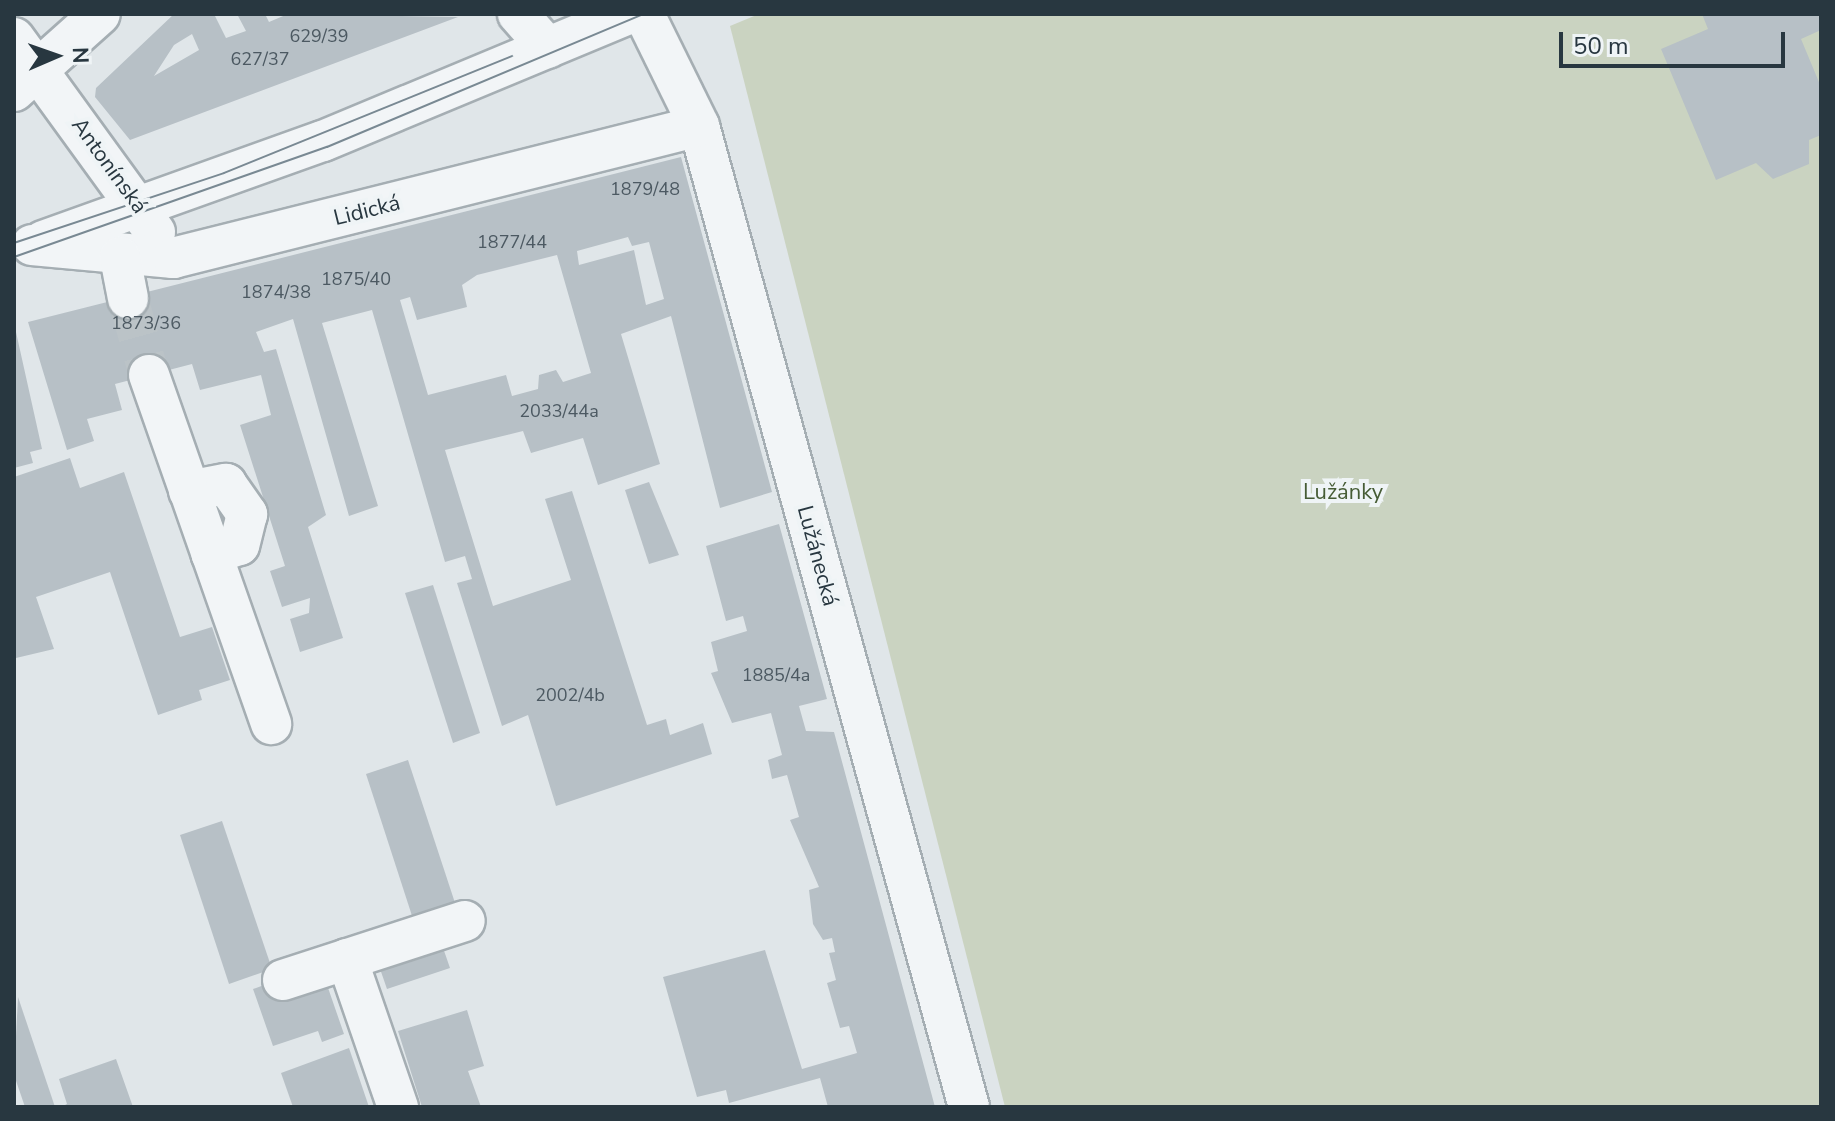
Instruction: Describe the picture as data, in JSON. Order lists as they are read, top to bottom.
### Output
{
  "streets": {
    "street": ["Antonínská", "Lidická", "Lužánecká"]
  },
  "crossings": [
    ["Antonínská", "Lidická"],
    ["Lidická", "Lužánecká"]
  ],
  "parks": ["Lužánky"],
  "house_numbers": [
    "629/39",
    "627/37",
    "1879/48",
    "1877/44",
    "1875/40",
    "1874/38",
    "1873/36",
    "2033/44a",
    "1885/4a",
    "2002/4b"
  ],
  "scale_bar": "50 m",
  "north": "right"
}
